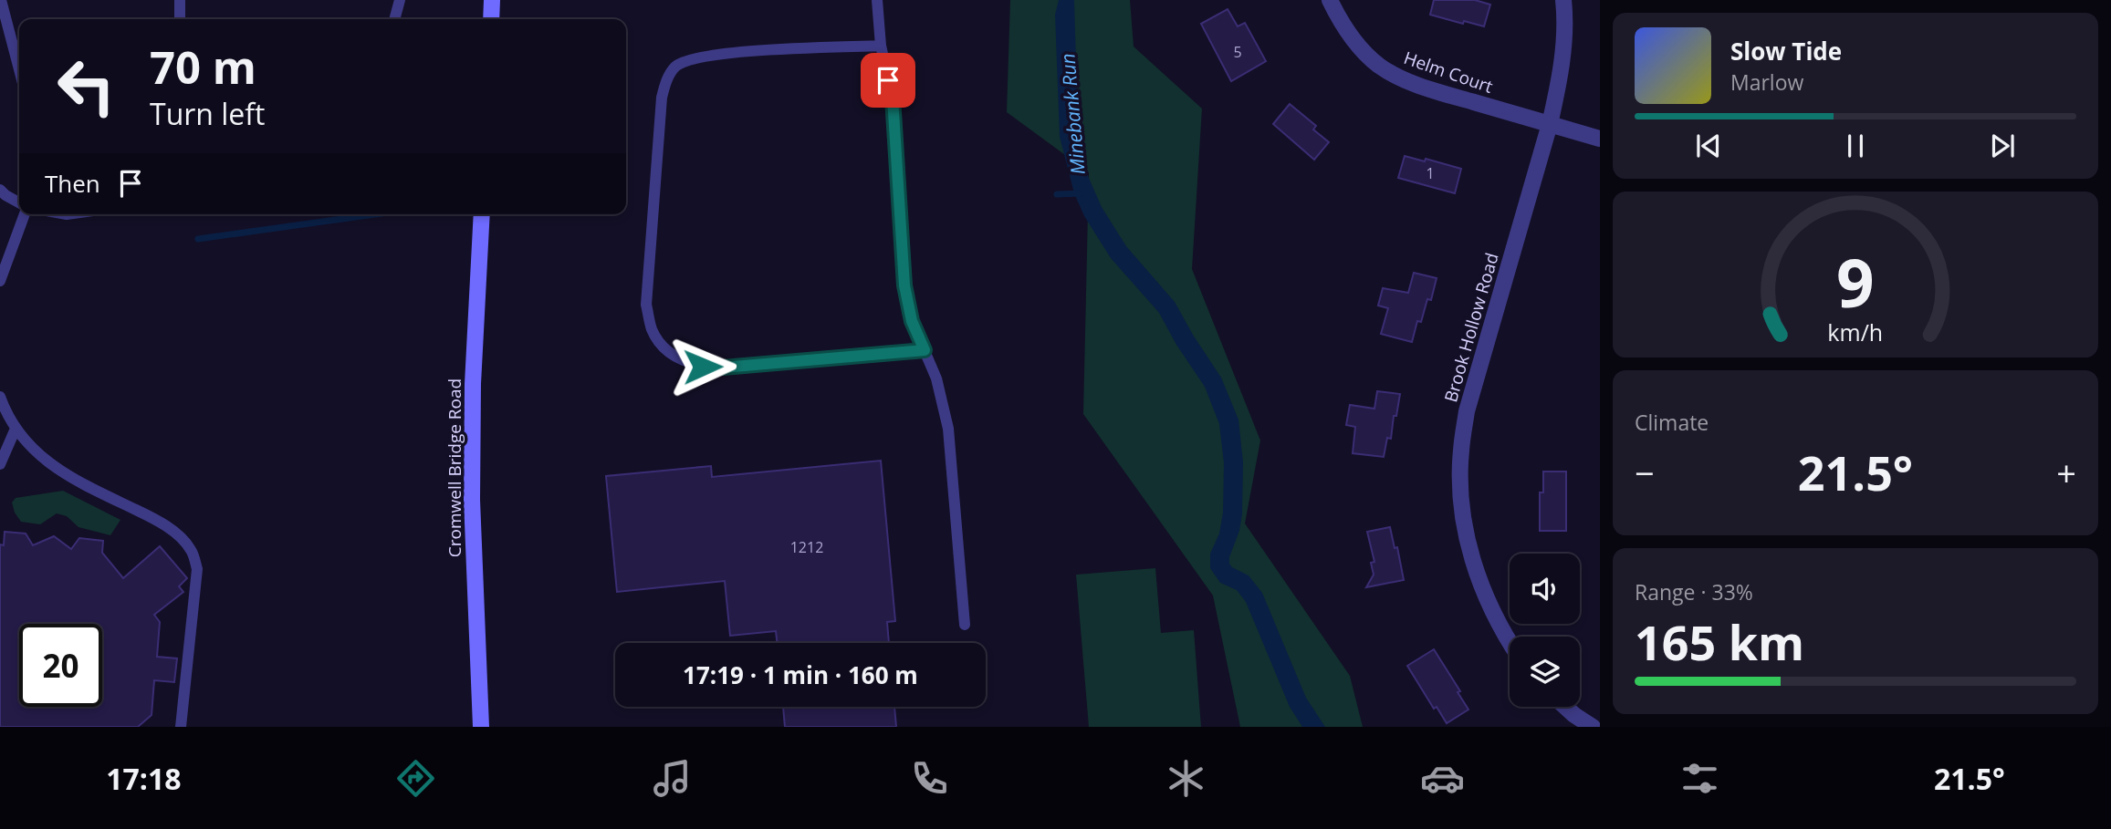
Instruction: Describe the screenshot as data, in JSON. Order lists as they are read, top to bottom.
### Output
{
  "streets": {
    "main road": ["Cromwell Bridge Road"],
    "street": ["Helm Court", "Brook Hollow Road"]
  },
  "crossings": [
    ["Helm Court", "Brook Hollow Road"]
  ],
  "water": ["Minebank Run"],
  "house_numbers": ["5", "1", "1212"],
  "page": {
    "turn": ["70 m", "Turn left"],
    "song": ["Slow Tide", "Marlow"],
    "then": "Then",
    "tile": [
      "Climate",
      ["Range · 33%", "165 km"]
    ],
    "heat": ["−", "21.5°", "+"],
    "limit": "20",
    "trip": "17:19 · 1 min · 160 m",
    "tabs": ["17:18", "21.5°"],
    "gauge": ["9", "km/h"]
  }
}
